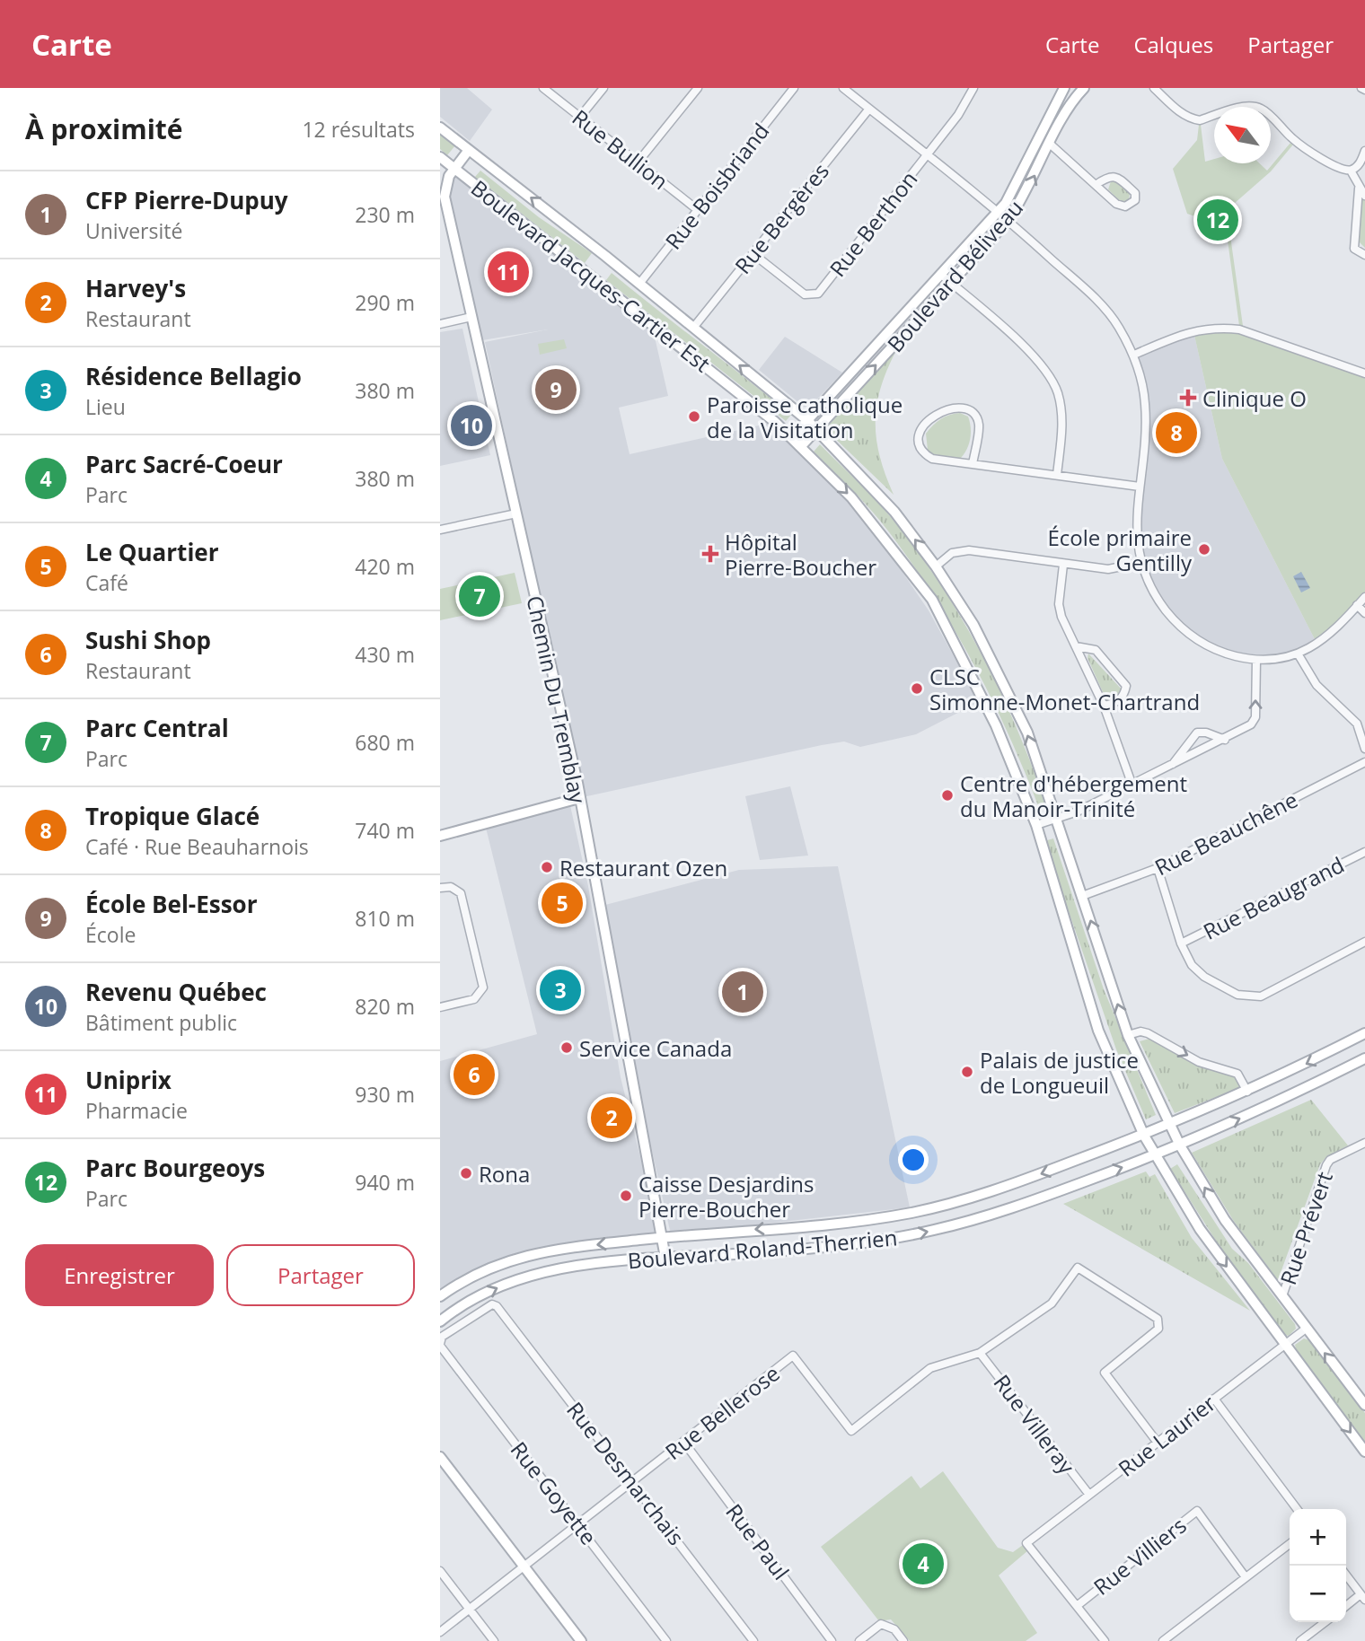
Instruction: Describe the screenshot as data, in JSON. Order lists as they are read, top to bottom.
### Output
{
  "streets": {
    "main road": [
      "Boulevard Jacques-Cartier Est",
      "Boulevard Béliveau",
      "Chemin Du Tremblay",
      "Boulevard Roland-Therrien"
    ],
    "street": [
      "Rue Bullion",
      "Rue Boisbriand",
      "Rue Bergères",
      "Rue Berthon",
      "Rue Beauchêne",
      "Rue Beaugrand",
      "Rue Prévert",
      "Rue Bellerose",
      "Rue Villeray",
      "Rue Laurier",
      "Rue Desmarchais",
      "Rue Goyette",
      "Rue Paul",
      "Rue Villiers"
    ]
  },
  "crossings": [
    ["Rue Bullion", "Rue Boisbriand"],
    ["Rue Boisbriand", "Boulevard Jacques-Cartier Est"],
    ["Rue Bergères", "Rue Berthon"],
    ["Rue Bergères", "Boulevard Jacques-Cartier Est"],
    ["Boulevard Jacques-Cartier Est", "Boulevard Béliveau"],
    ["Boulevard Jacques-Cartier Est", "Chemin Du Tremblay"],
    ["Boulevard Jacques-Cartier Est", "Rue Beauchêne"],
    ["Boulevard Jacques-Cartier Est", "Rue Prévert"],
    ["Boulevard Jacques-Cartier Est", "Boulevard Roland-Therrien"],
    ["Boulevard Jacques-Cartier Est", "Rue Laurier"],
    ["Chemin Du Tremblay", "Boulevard Roland-Therrien"],
    ["Rue Bellerose", "Rue Villeray"],
    ["Rue Bellerose", "Rue Laurier"],
    ["Rue Bellerose", "Rue Desmarchais"],
    ["Rue Bellerose", "Rue Goyette"],
    ["Rue Bellerose", "Rue Paul"],
    ["Rue Villeray", "Rue Laurier"],
    ["Rue Laurier", "Rue Villiers"],
    ["Rue Desmarchais", "Rue Goyette"]
  ],
  "places": {
    "health": ["Clinique O", "Hôpital Pierre-Boucher"],
    "other": [
      "Paroisse catholique de la Visitation",
      "École primaire Gentilly",
      "CLSC Simonne-Monet-Chartrand",
      "Centre d'hébergement du Manoir-Trinité",
      "Restaurant Ozen",
      "Service Canada",
      "Palais de justice de Longueuil",
      "Rona",
      "Caisse Desjardins Pierre-Boucher"
    ]
  },
  "north": "top left",
  "page": {
    "header": "Carte",
    "nav": ["Carte", "Calques", "Partager"],
    "heading": ["À proximité", "12 résultats"],
    "list": [
      {
        "mark": "1",
        "name": "CFP Pierre-Dupuy",
        "note": "Université",
        "value": "230 m"
      },
      {
        "mark": "2",
        "name": "Harvey's",
        "note": "Restaurant",
        "value": "290 m"
      },
      {
        "mark": "3",
        "name": "Résidence Bellagio",
        "note": "Lieu",
        "value": "380 m"
      },
      {
        "mark": "4",
        "name": "Parc Sacré-Coeur",
        "note": "Parc",
        "value": "380 m"
      },
      {
        "mark": "5",
        "name": "Le Quartier",
        "note": "Café",
        "value": "420 m"
      },
      {
        "mark": "6",
        "name": "Sushi Shop",
        "note": "Restaurant",
        "value": "430 m"
      },
      {
        "mark": "7",
        "name": "Parc Central",
        "note": "Parc",
        "value": "680 m"
      },
      {
        "mark": "8",
        "name": "Tropique Glacé",
        "note": "Café · Rue Beauharnois",
        "value": "740 m"
      },
      {
        "mark": "9",
        "name": "École Bel-Essor",
        "note": "École",
        "value": "810 m"
      },
      {
        "mark": "10",
        "name": "Revenu Québec",
        "note": "Bâtiment public",
        "value": "820 m"
      },
      {
        "mark": "11",
        "name": "Uniprix",
        "note": "Pharmacie",
        "value": "930 m"
      },
      {
        "mark": "12",
        "name": "Parc Bourgeoys",
        "note": "Parc",
        "value": "940 m"
      }
    ],
    "pins": [
      "12",
      "11",
      "9",
      "10",
      "8",
      "7",
      "5",
      "3",
      "1",
      "6",
      "2",
      "4"
    ],
    "buttons": ["Enregistrer", "Partager"],
    "map_buttons": ["+", "−"]
  }
}
